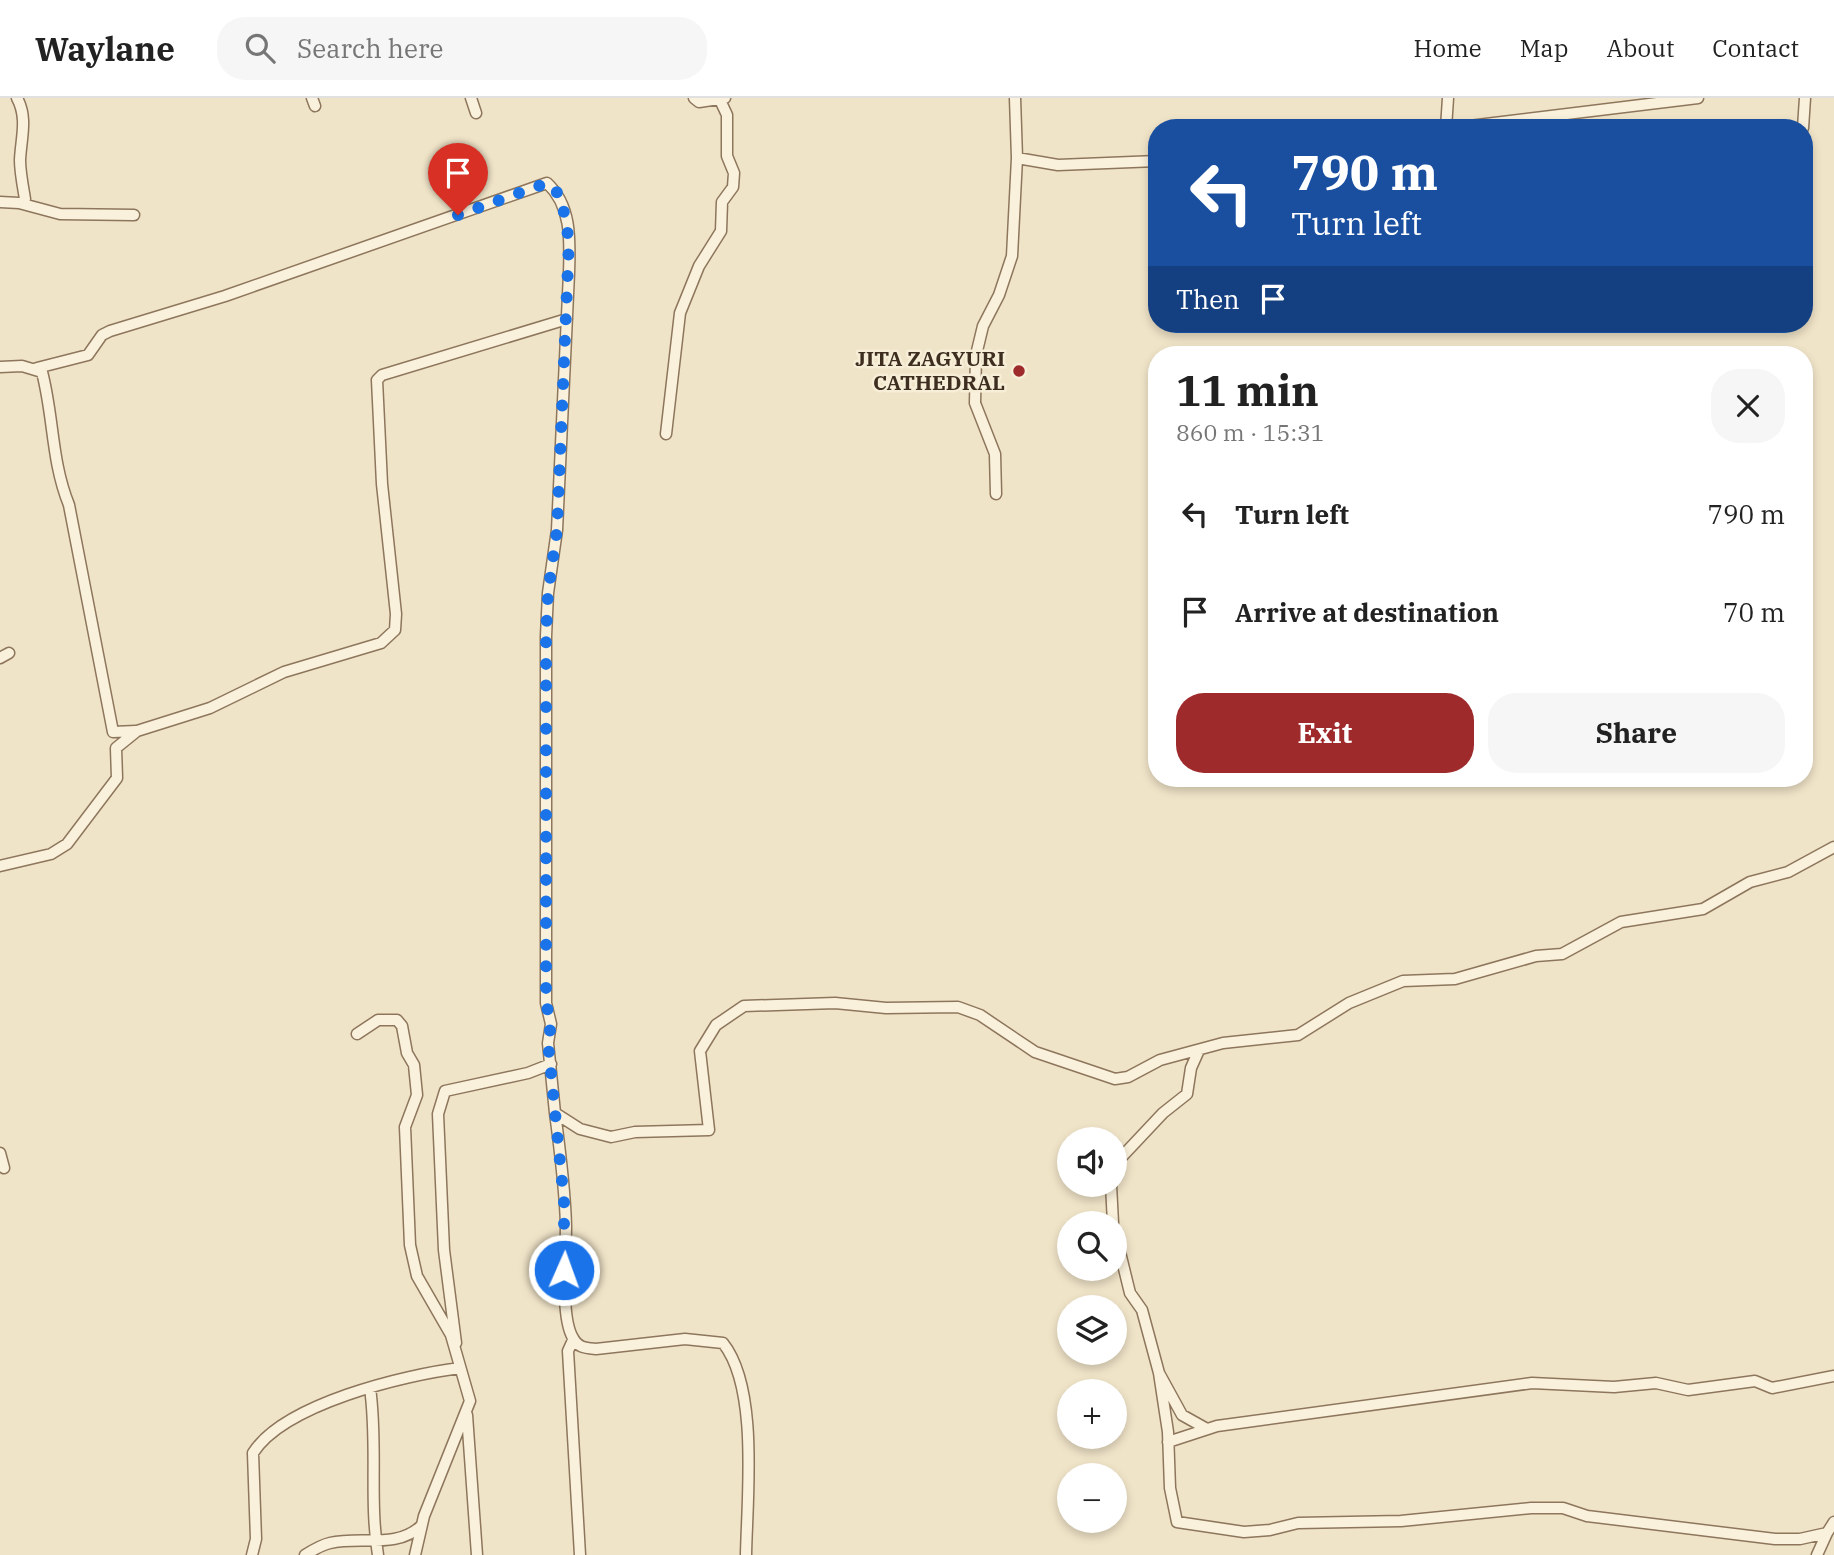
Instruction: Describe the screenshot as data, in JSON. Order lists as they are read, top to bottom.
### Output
{
  "places": ["JITA ZAGYURI CATHEDRAL"],
  "page": {
    "header": "Waylane",
    "search": "Search here",
    "nav": [
      "Home",
      "Map",
      "About",
      "Contact"
    ],
    "turn": ["790 m", "Turn left"],
    "then": "Then",
    "heading": ["11 min", "860 m · 15:31"],
    "list": [
      {
        "name": "Turn left",
        "value": "790 m"
      },
      {
        "name": "Arrive at destination",
        "value": "70 m"
      }
    ],
    "buttons": ["Exit", "Share"],
    "map_buttons": ["+", "−"]
  }
}
